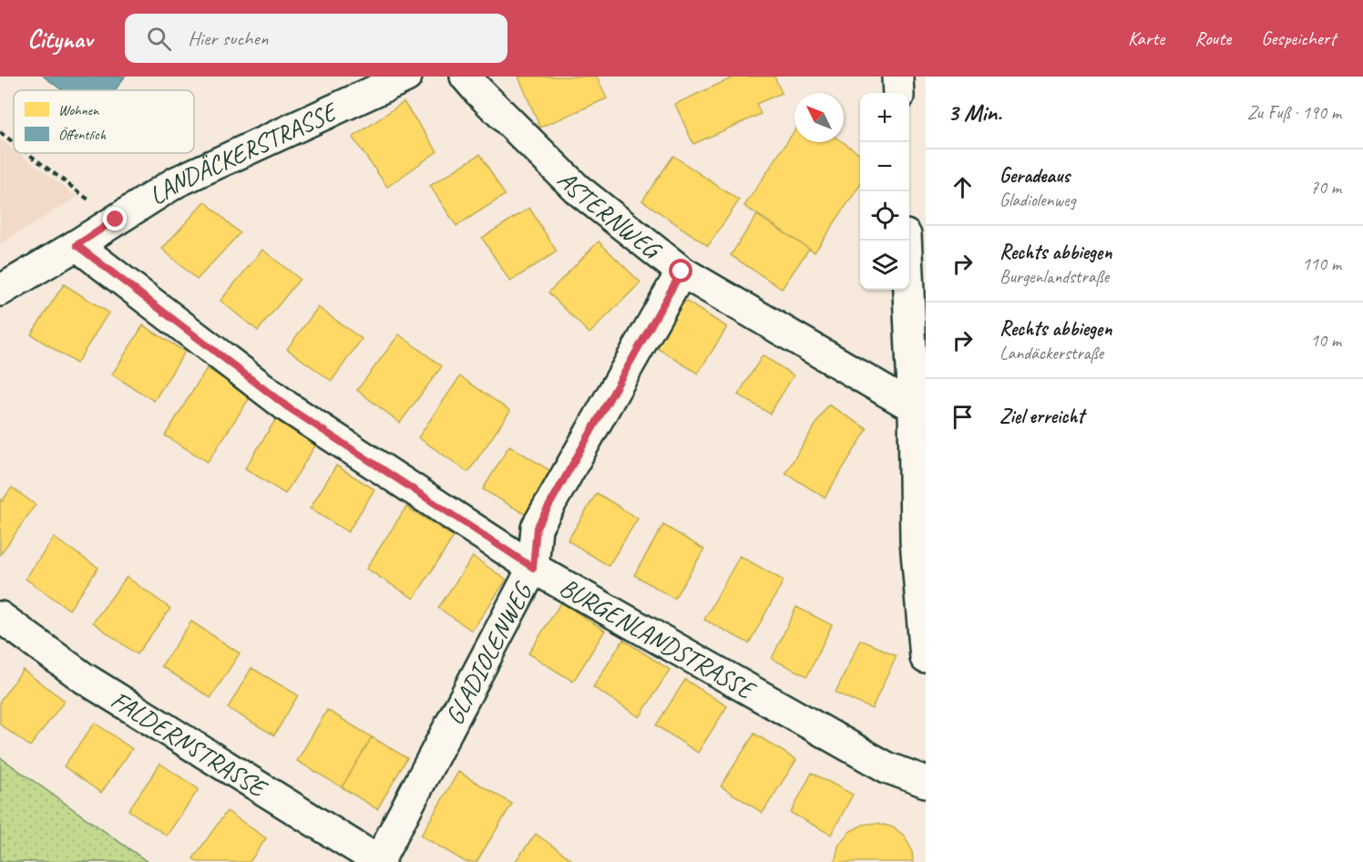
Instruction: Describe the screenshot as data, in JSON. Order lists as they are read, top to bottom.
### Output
{
  "streets": {
    "street": [
      "LANDÄCKERSTRASSE",
      "ASTERNWEG",
      "BURGENLANDSTRASSE",
      "GLADIOLENWEG",
      "FALDERNSTRASSE"
    ]
  },
  "crossings": [
    ["LANDÄCKERSTRASSE", "BURGENLANDSTRASSE"],
    ["ASTERNWEG", "GLADIOLENWEG"],
    ["BURGENLANDSTRASSE", "GLADIOLENWEG"],
    ["GLADIOLENWEG", "FALDERNSTRASSE"]
  ],
  "legend": ["Wohnen", "Öffentlich"],
  "north": "top left",
  "page": {
    "header": "Citynav",
    "search": "Hier suchen",
    "nav": ["Karte", "Route", "Gespeichert"],
    "heading": ["3 Min.", "Zu Fuß · 190 m"],
    "map_buttons": ["+", "−"],
    "list": [
      ["Geradeaus", "Gladiolenweg", "70 m"],
      ["Rechts abbiegen", "Burgenlandstraße", "110 m"],
      ["Rechts abbiegen", "Landäckerstraße", "10 m"],
      "Ziel erreicht"
    ]
  }
}
